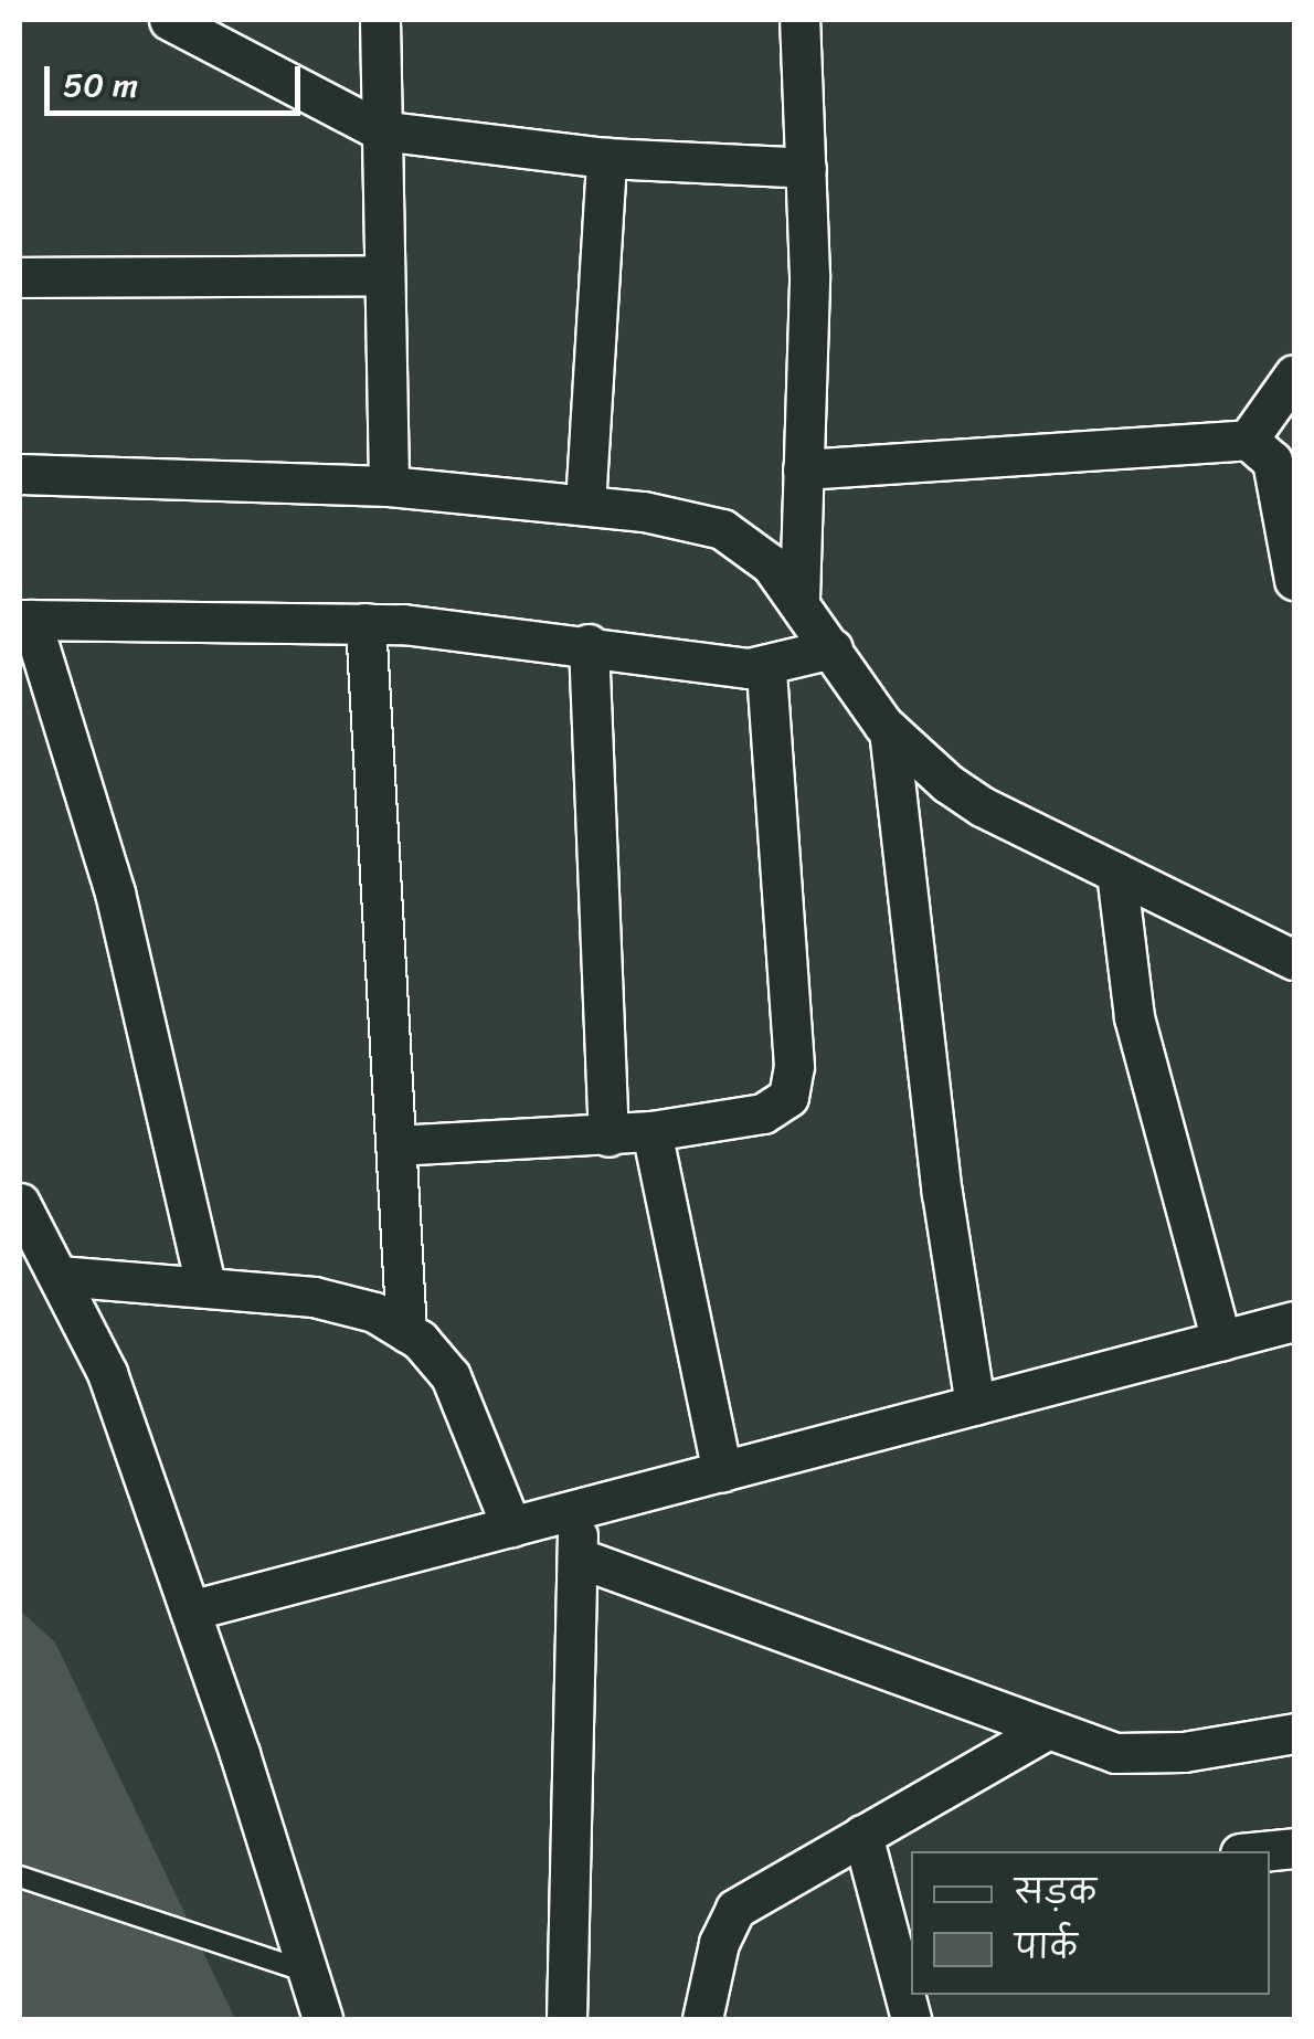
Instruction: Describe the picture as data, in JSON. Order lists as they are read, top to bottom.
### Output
{
  "legend": ["सड़क", "पार्क"],
  "scale_bar": "50 m"
}
